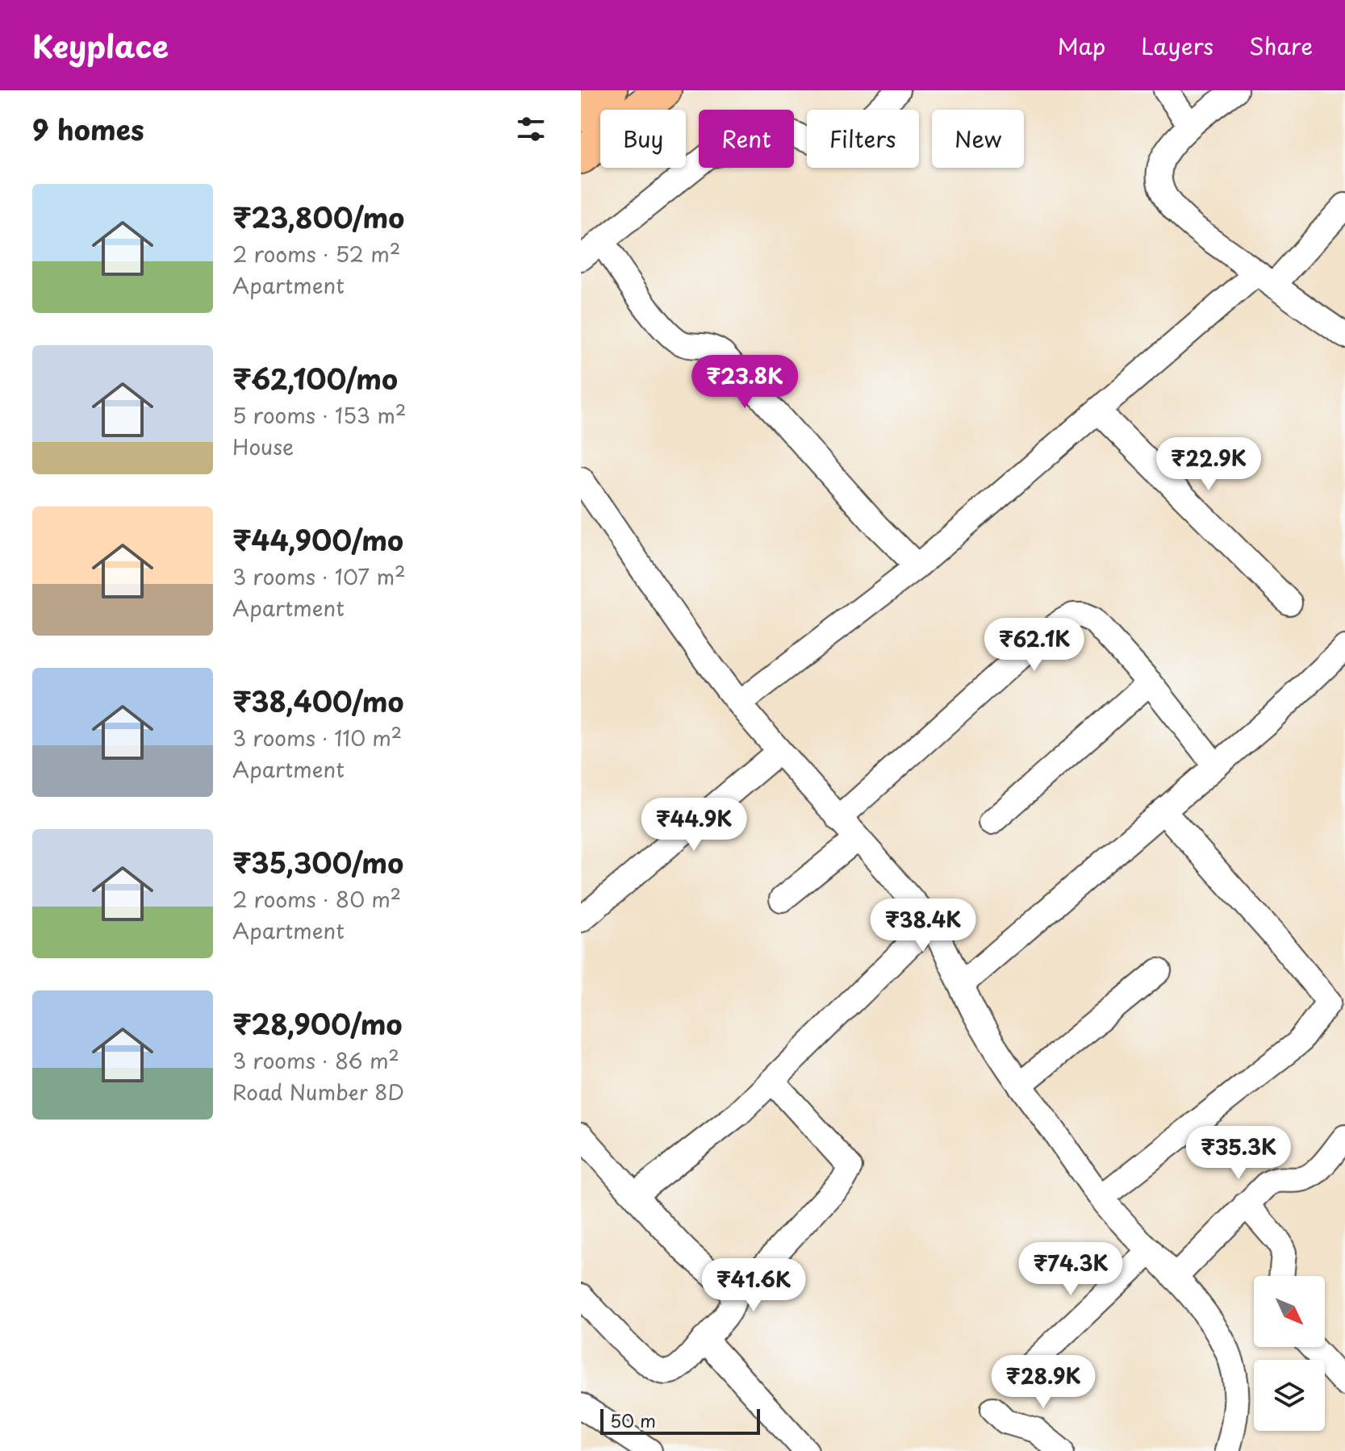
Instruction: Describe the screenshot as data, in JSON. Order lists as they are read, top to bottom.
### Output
{
  "scale_bar": "50 m",
  "north": "bottom right",
  "page": {
    "header": "Keyplace",
    "nav": ["Map", "Layers", "Share"],
    "heading": "9 homes",
    "chip": [
      "Buy",
      "Rent",
      "Filters",
      "New"
    ],
    "list": [
      {
        "name": "₹23,800/mo",
        "note": "2 rooms · 52 m² · Apartment"
      },
      {
        "name": "₹62,100/mo",
        "note": "5 rooms · 153 m² · House"
      },
      {
        "name": "₹44,900/mo",
        "note": "3 rooms · 107 m² · Apartment"
      },
      {
        "name": "₹38,400/mo",
        "note": "3 rooms · 110 m² · Apartment"
      },
      {
        "name": "₹35,300/mo",
        "note": "2 rooms · 80 m² · Apartment"
      },
      {
        "name": "₹28,900/mo",
        "note": "3 rooms · 86 m² · Road Number 8D"
      }
    ],
    "price": [
      "₹23.8K",
      "₹22.9K",
      "₹62.1K",
      "₹44.9K",
      "₹38.4K",
      "₹35.3K",
      "₹74.3K",
      "₹41.6K",
      "₹28.9K"
    ],
    "scale": "50 m"
  }
}
